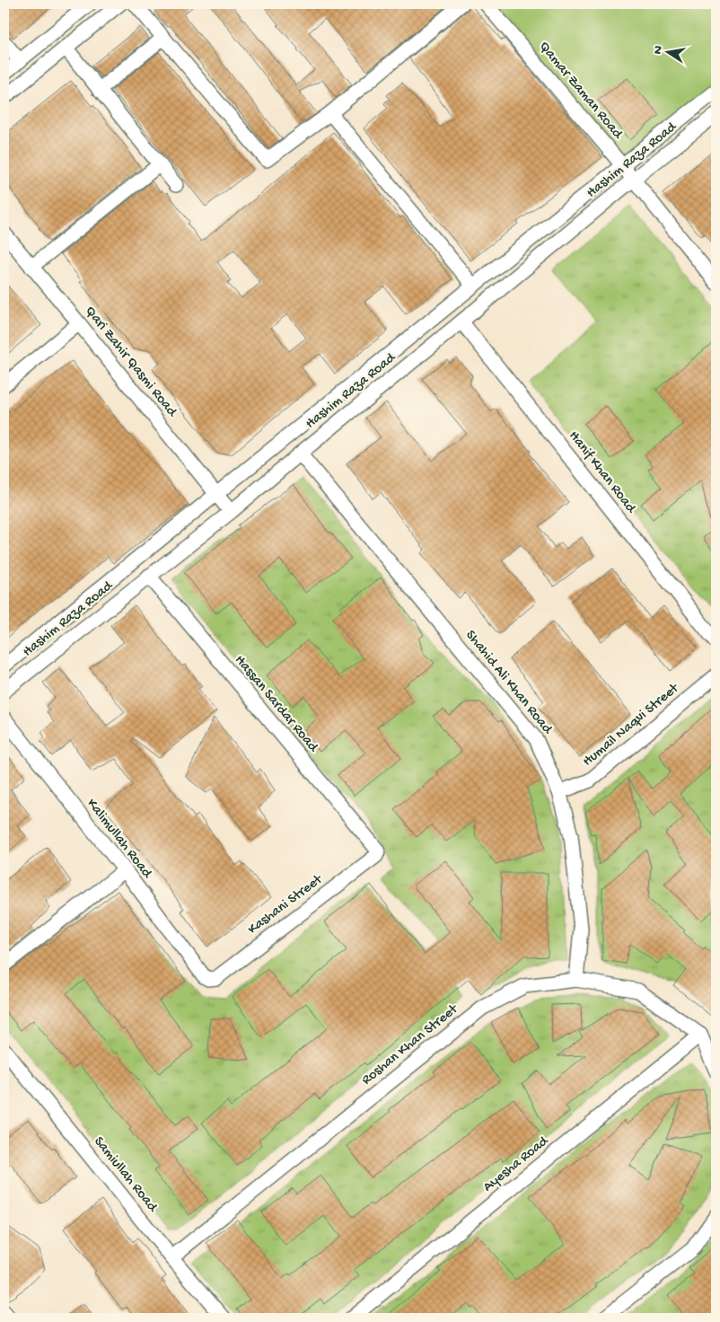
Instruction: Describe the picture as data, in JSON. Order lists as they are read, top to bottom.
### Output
{
  "streets": {
    "street": [
      "Qamar Zaman Road",
      "Hashim Raza Road",
      "Qari Zahir Qasmi Road",
      "Hanif Khan Road",
      "Shahid Ali Khan Road",
      "Hassan Sardar Road",
      "Humail Naqvi Street",
      "Kalimullah Road",
      "Kashani Street",
      "Roshan Khan Street",
      "Ayesha Road",
      "Samiullah Road"
    ]
  },
  "crossings": [
    ["Qamar Zaman Road", "Hashim Raza Road"],
    ["Hashim Raza Road", "Qari Zahir Qasmi Road"],
    ["Hashim Raza Road", "Hanif Khan Road"],
    ["Hashim Raza Road", "Shahid Ali Khan Road"],
    ["Hashim Raza Road", "Hassan Sardar Road"],
    ["Shahid Ali Khan Road", "Humail Naqvi Street"],
    ["Shahid Ali Khan Road", "Roshan Khan Street"],
    ["Hassan Sardar Road", "Kashani Street"],
    ["Kalimullah Road", "Kashani Street"],
    ["Roshan Khan Street", "Ayesha Road"],
    ["Roshan Khan Street", "Samiullah Road"]
  ],
  "north": "left"
}
